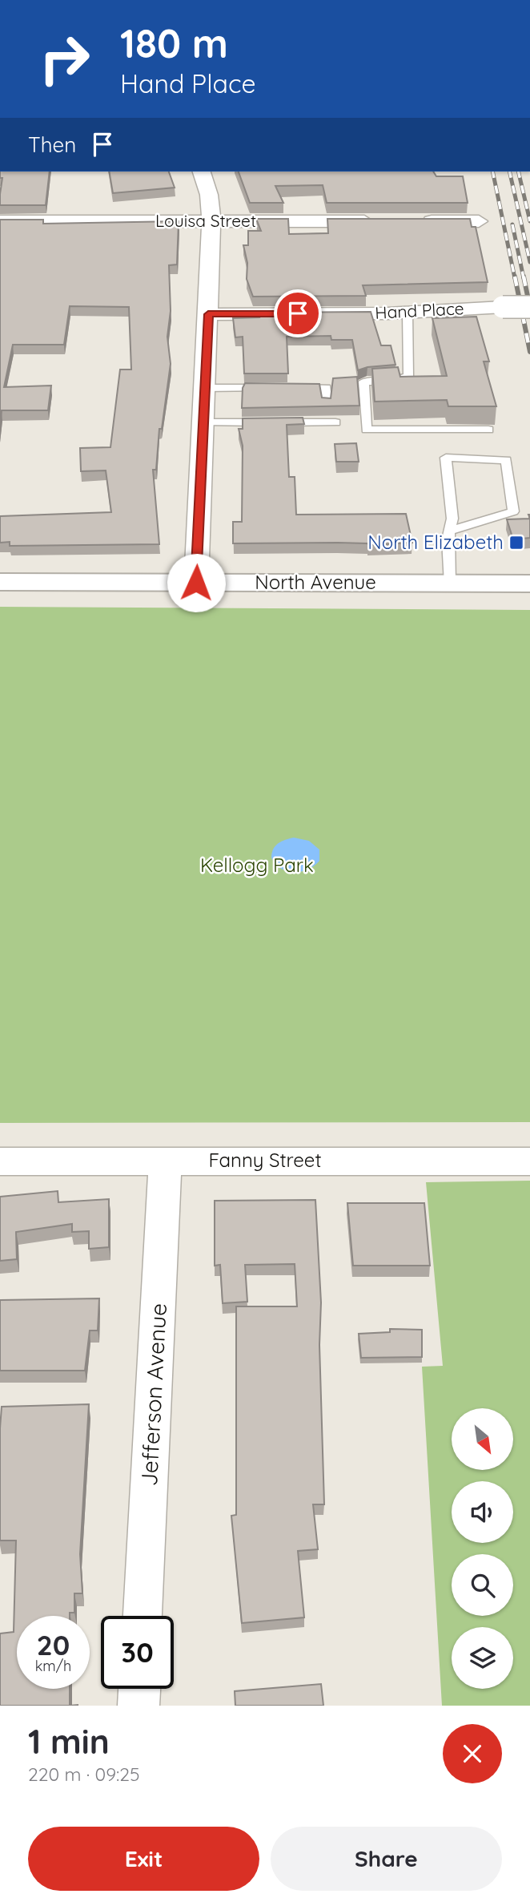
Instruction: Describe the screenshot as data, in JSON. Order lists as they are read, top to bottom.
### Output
{
  "streets": {
    "main road": ["North Avenue"],
    "street": [
      "Louisa Street",
      "Hand Place",
      "Fanny Street",
      "Jefferson Avenue"
    ]
  },
  "crossings": [
    ["Fanny Street", "Jefferson Avenue"]
  ],
  "parks": ["Kellogg Park"],
  "places": {
    "transit": ["North Elizabeth"]
  },
  "north": "bottom right",
  "page": {
    "turn": ["180 m", "Hand Place"],
    "then": "Then",
    "speed": "20 km/h",
    "limit": "30",
    "heading": ["1 min", "220 m · 09:25"],
    "buttons": ["Exit", "Share"]
  }
}
